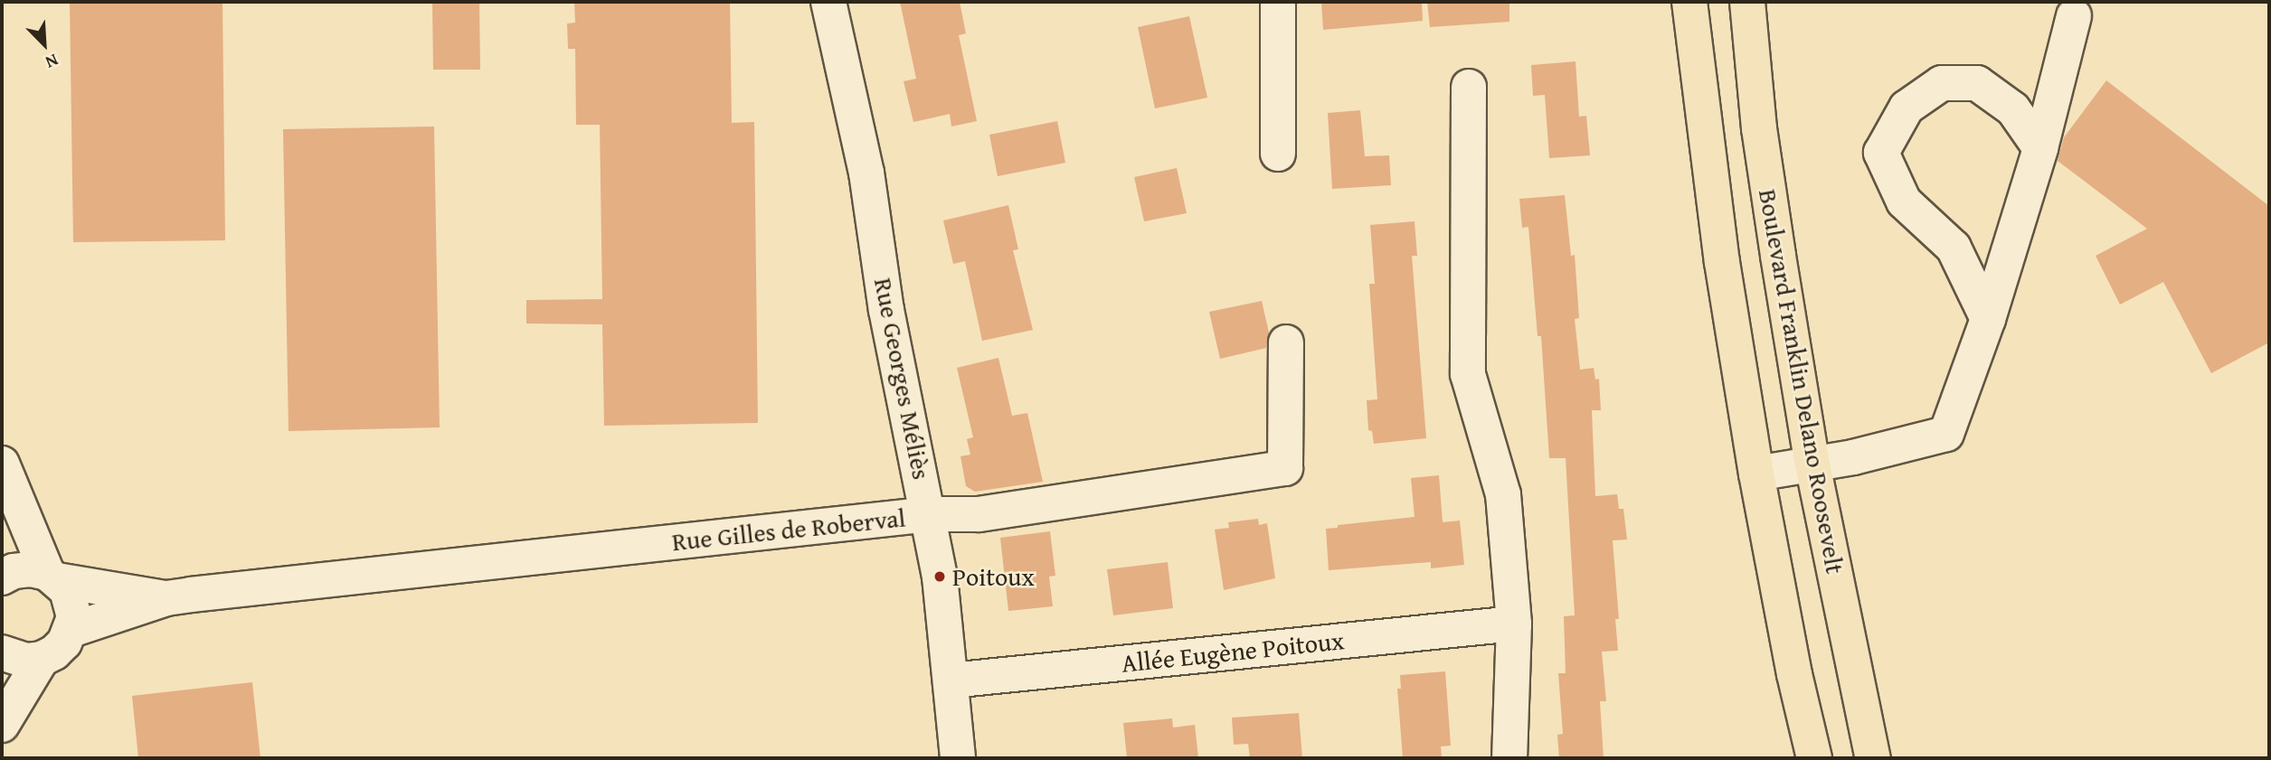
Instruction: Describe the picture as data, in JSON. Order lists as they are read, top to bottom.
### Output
{
  "streets": {
    "main road": ["Boulevard Franklin Delano Roosevelt"],
    "street": ["Rue Georges Méliès", "Rue Gilles de Roberval", "Allée Eugène Poitoux"]
  },
  "crossings": [
    ["Rue Georges Méliès", "Rue Gilles de Roberval"],
    ["Rue Georges Méliès", "Allée Eugène Poitoux"]
  ],
  "places": ["Poitoux"],
  "north": "bottom right"
}
